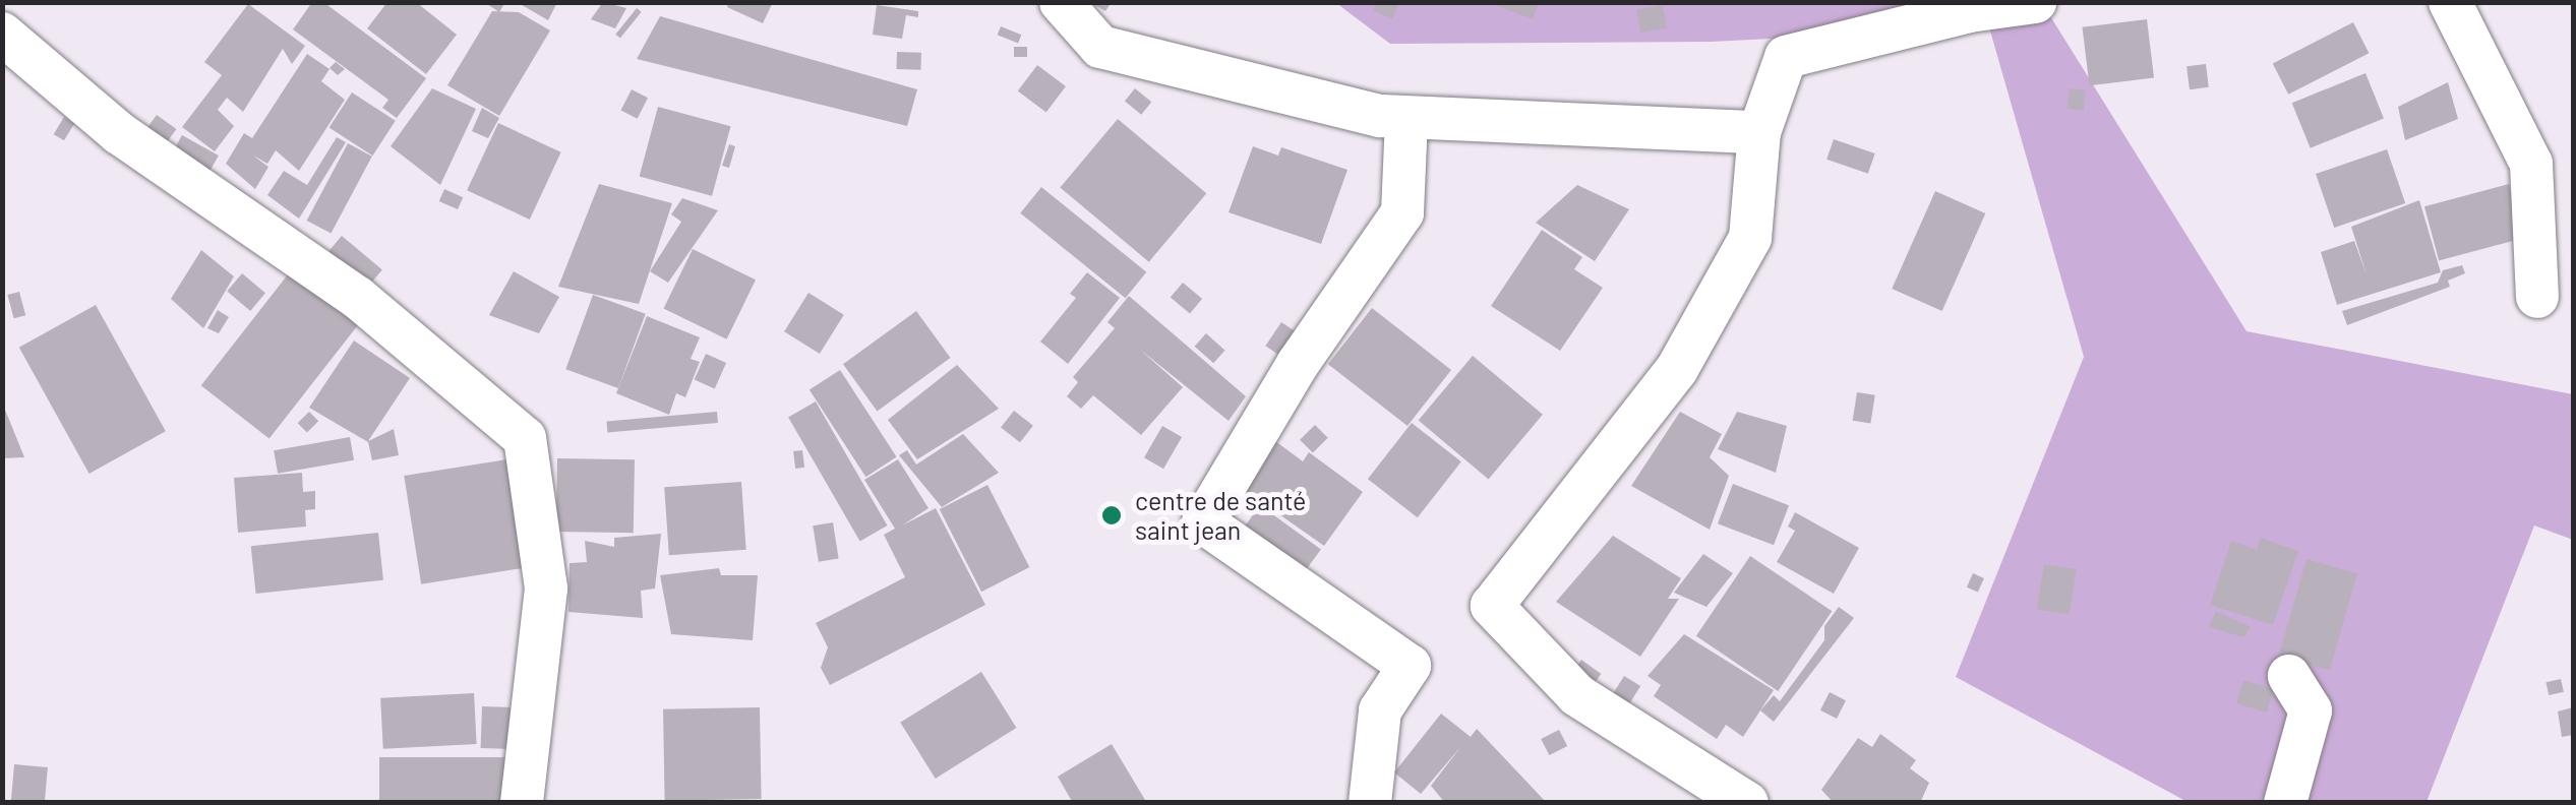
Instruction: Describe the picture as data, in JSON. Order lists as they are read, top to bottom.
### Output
{
  "places": ["centre de santé saint jean"]
}
